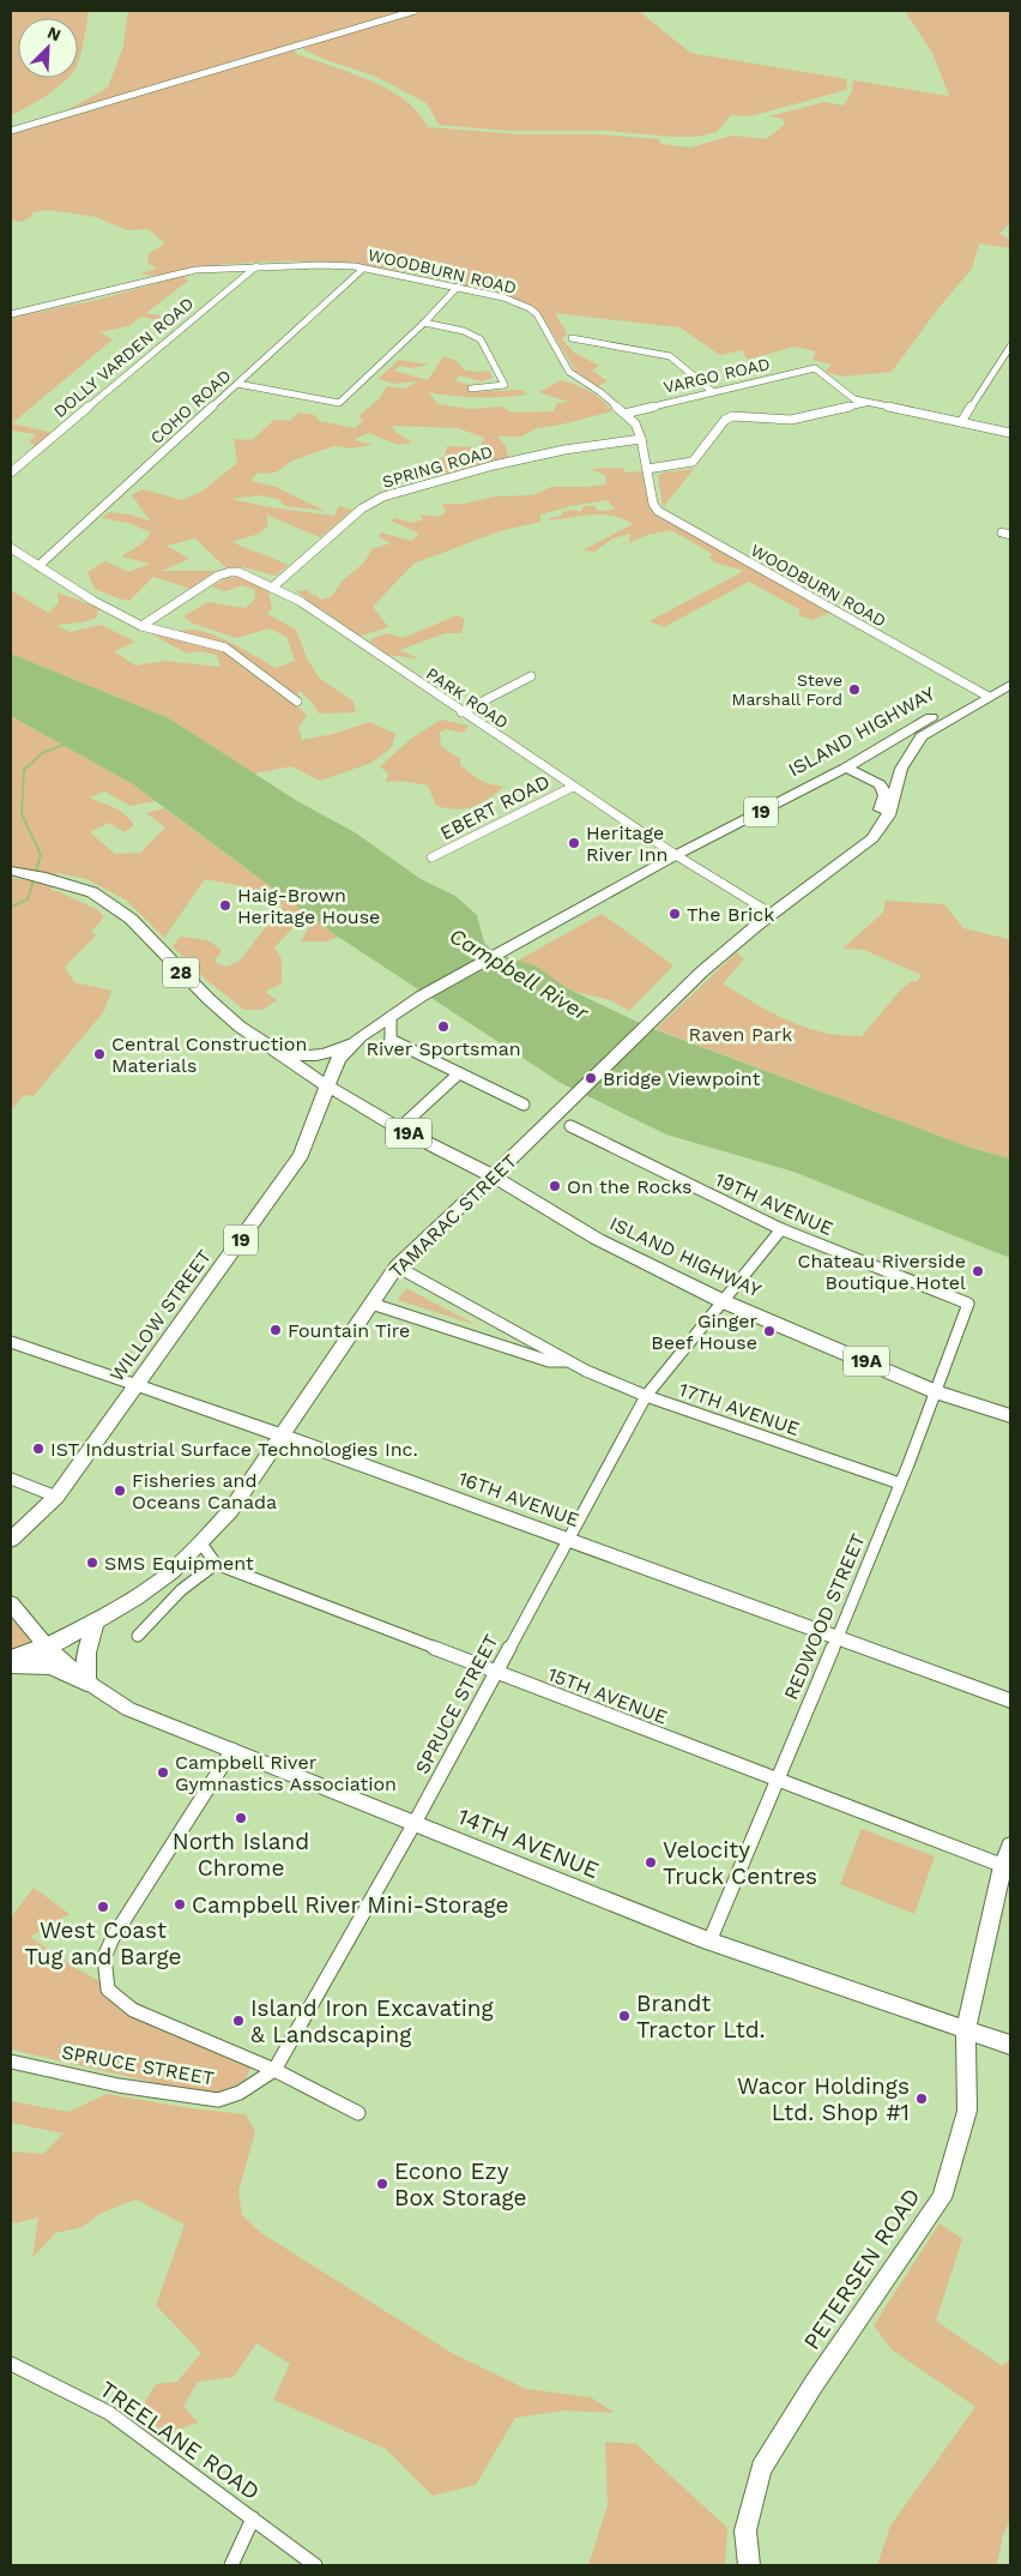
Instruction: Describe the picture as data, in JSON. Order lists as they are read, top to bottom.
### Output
{
  "streets": {
    "highway": ["19"],
    "main road": [
      "ISLAND HIGHWAY",
      "28",
      "19A",
      "TAMARAC STREET",
      "WILLOW STREET"
    ],
    "street": [
      "WOODBURN ROAD",
      "DOLLY VARDEN ROAD",
      "VARGO ROAD",
      "COHO ROAD",
      "SPRING ROAD",
      "PARK ROAD",
      "EBERT ROAD",
      "19TH AVENUE",
      "17TH AVENUE",
      "16TH AVENUE",
      "REDWOOD STREET",
      "15TH AVENUE",
      "SPRUCE STREET",
      "14TH AVENUE",
      "PETERSEN ROAD",
      "TREELANE ROAD"
    ]
  },
  "crossings": [
    ["WOODBURN ROAD", "DOLLY VARDEN ROAD"],
    ["WOODBURN ROAD", "VARGO ROAD"],
    ["WOODBURN ROAD", "COHO ROAD"],
    ["WOODBURN ROAD", "SPRING ROAD"],
    ["WOODBURN ROAD", "ISLAND HIGHWAY"],
    ["SPRING ROAD", "PARK ROAD"],
    ["PARK ROAD", "ISLAND HIGHWAY"],
    ["PARK ROAD", "EBERT ROAD"],
    ["PARK ROAD", "TAMARAC STREET"],
    ["ISLAND HIGHWAY", "28"],
    ["ISLAND HIGHWAY", "TAMARAC STREET"],
    ["ISLAND HIGHWAY", "WILLOW STREET"],
    ["ISLAND HIGHWAY", "REDWOOD STREET"],
    ["ISLAND HIGHWAY", "SPRUCE STREET"],
    ["19", "TAMARAC STREET"],
    ["19", "14TH AVENUE"],
    ["28", "WILLOW STREET"],
    ["19TH AVENUE", "REDWOOD STREET"],
    ["19TH AVENUE", "SPRUCE STREET"],
    ["TAMARAC STREET", "17TH AVENUE"],
    ["TAMARAC STREET", "16TH AVENUE"],
    ["TAMARAC STREET", "14TH AVENUE"],
    ["WILLOW STREET", "16TH AVENUE"],
    ["17TH AVENUE", "REDWOOD STREET"],
    ["17TH AVENUE", "SPRUCE STREET"],
    ["16TH AVENUE", "REDWOOD STREET"],
    ["16TH AVENUE", "SPRUCE STREET"],
    ["REDWOOD STREET", "15TH AVENUE"],
    ["REDWOOD STREET", "14TH AVENUE"],
    ["15TH AVENUE", "SPRUCE STREET"],
    ["15TH AVENUE", "PETERSEN ROAD"],
    ["SPRUCE STREET", "14TH AVENUE"],
    ["14TH AVENUE", "PETERSEN ROAD"]
  ],
  "water": ["Campbell River"],
  "parks": ["Raven Park"],
  "places": [
    "Steve Marshall Ford",
    "Heritage River Inn",
    "Haig-Brown Heritage House",
    "The Brick",
    "River Sportsman",
    "Central Construction Materials",
    "Bridge Viewpoint",
    "On the Rocks",
    "Chateau Riverside Boutique Hotel",
    "Fountain Tire",
    "Ginger Beef House",
    "IST Industrial Surface Technologies Inc.",
    "Fisheries and Oceans Canada",
    "SMS Equipment",
    "Campbell River Gymnastics Association",
    "North Island Chrome",
    "Velocity Truck Centres",
    "Campbell River Mini-Storage",
    "West Coast Tug and Barge",
    "Brandt Tractor Ltd.",
    "Island Iron Excavating & Landscaping",
    "Wacor Holdings Ltd. Shop #1",
    "Econo Ezy Box Storage"
  ],
  "north": "top right"
}
